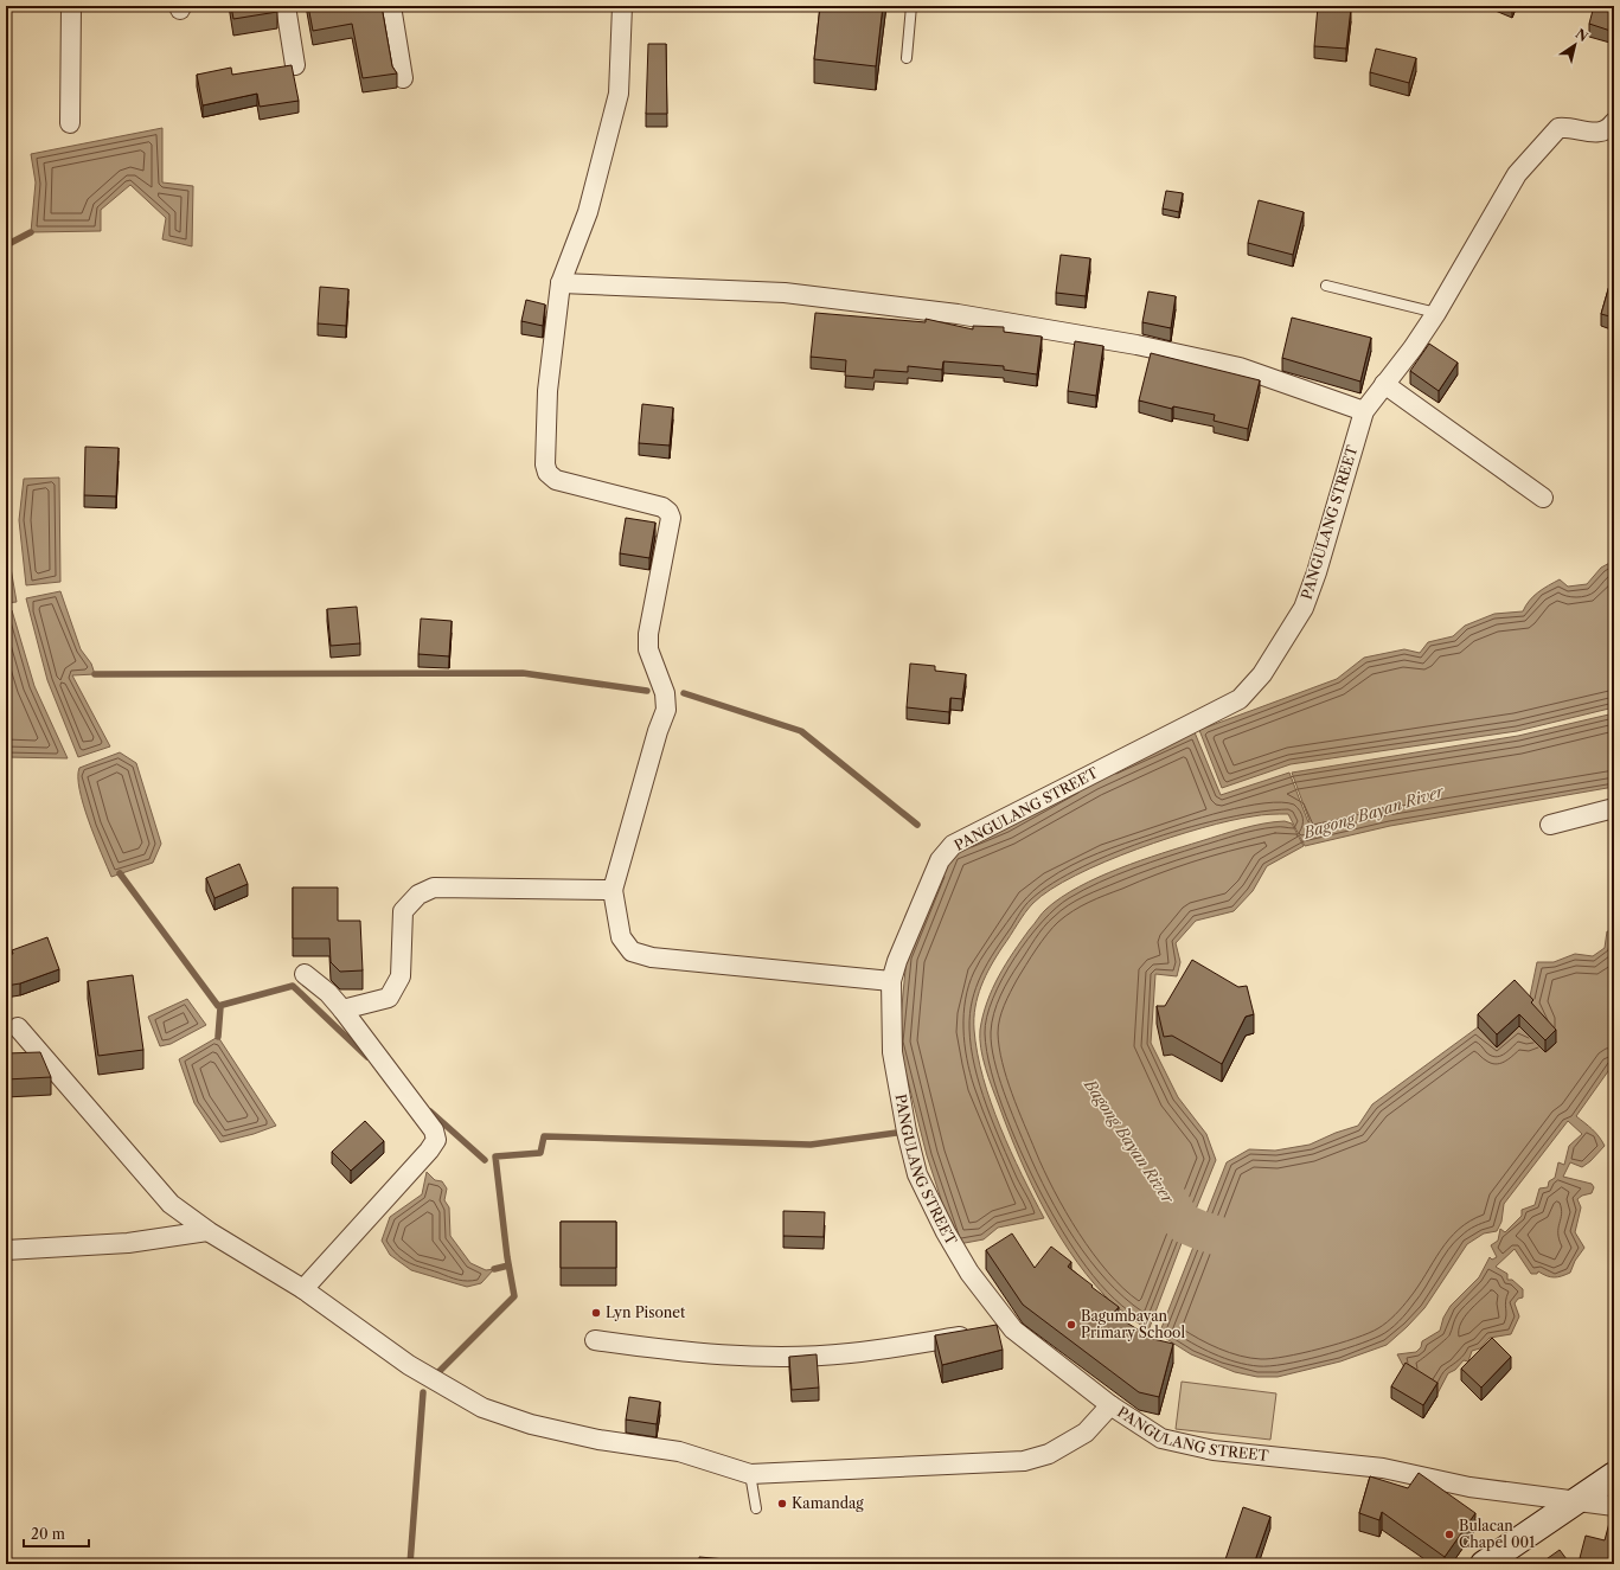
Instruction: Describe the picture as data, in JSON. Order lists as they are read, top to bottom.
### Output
{
  "streets": {
    "street": ["PANGULANG STREET"]
  },
  "water": ["Bagong Bayan River"],
  "places": [
    "Lyn Pisonet",
    "Bagumbayan Primary School",
    "Kamandag",
    "Bulacan Chapel 001"
  ],
  "scale_bar": "20 m",
  "north": "top right"
}
